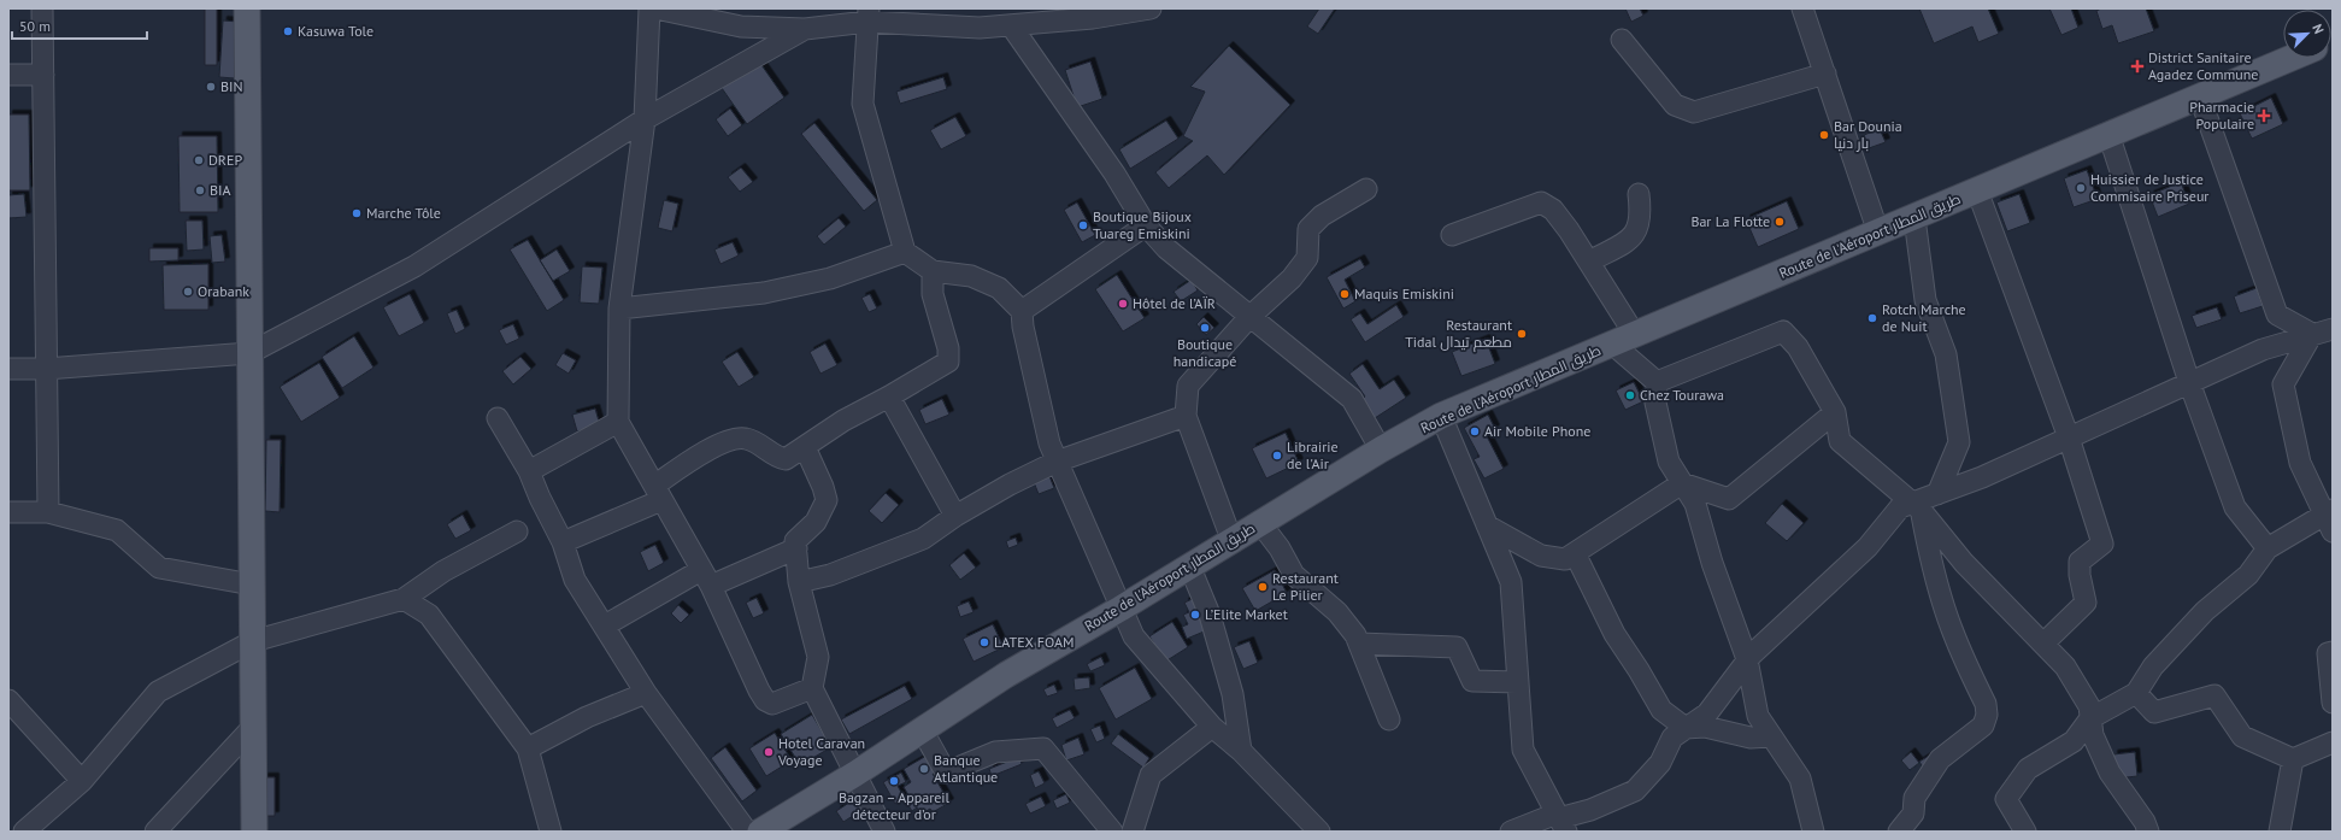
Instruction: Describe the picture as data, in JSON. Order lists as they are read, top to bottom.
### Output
{
  "streets": {
    "main road": ["Route de l'Aéroport طريق المطار"]
  },
  "places": {
    "other": [
      "Kasuwa Tole",
      "BIN",
      "Bar Dounia بار دنيا",
      "DREP",
      "Huissier de Justice Commisaire Priseur",
      "BIA",
      "Marche Tôle",
      "Bar La Flotte",
      "Boutique Bijoux Tuareg Emiskini",
      "Orabank",
      "Maquis Emiskini",
      "Hôtel de l’AÏR",
      "Rotch Marche de Nuit",
      "Boutique handicapé",
      "Restaurant Tidal مطعم تيدال",
      "Chez Tourawa",
      "Air Mobile Phone",
      "Librairie de l'Air",
      "Restaurant Le Pilier",
      "L’Elite Market",
      "LATEX FOAM",
      "Hotel Caravan Voyage",
      "Banque Atlantique",
      "Bagzan – Appareil détecteur d’or"
    ],
    "health": ["District Sanitaire Agadez Commune", "Pharmacie Populaire"]
  },
  "scale_bar": "50 m",
  "north": "top right"
}
